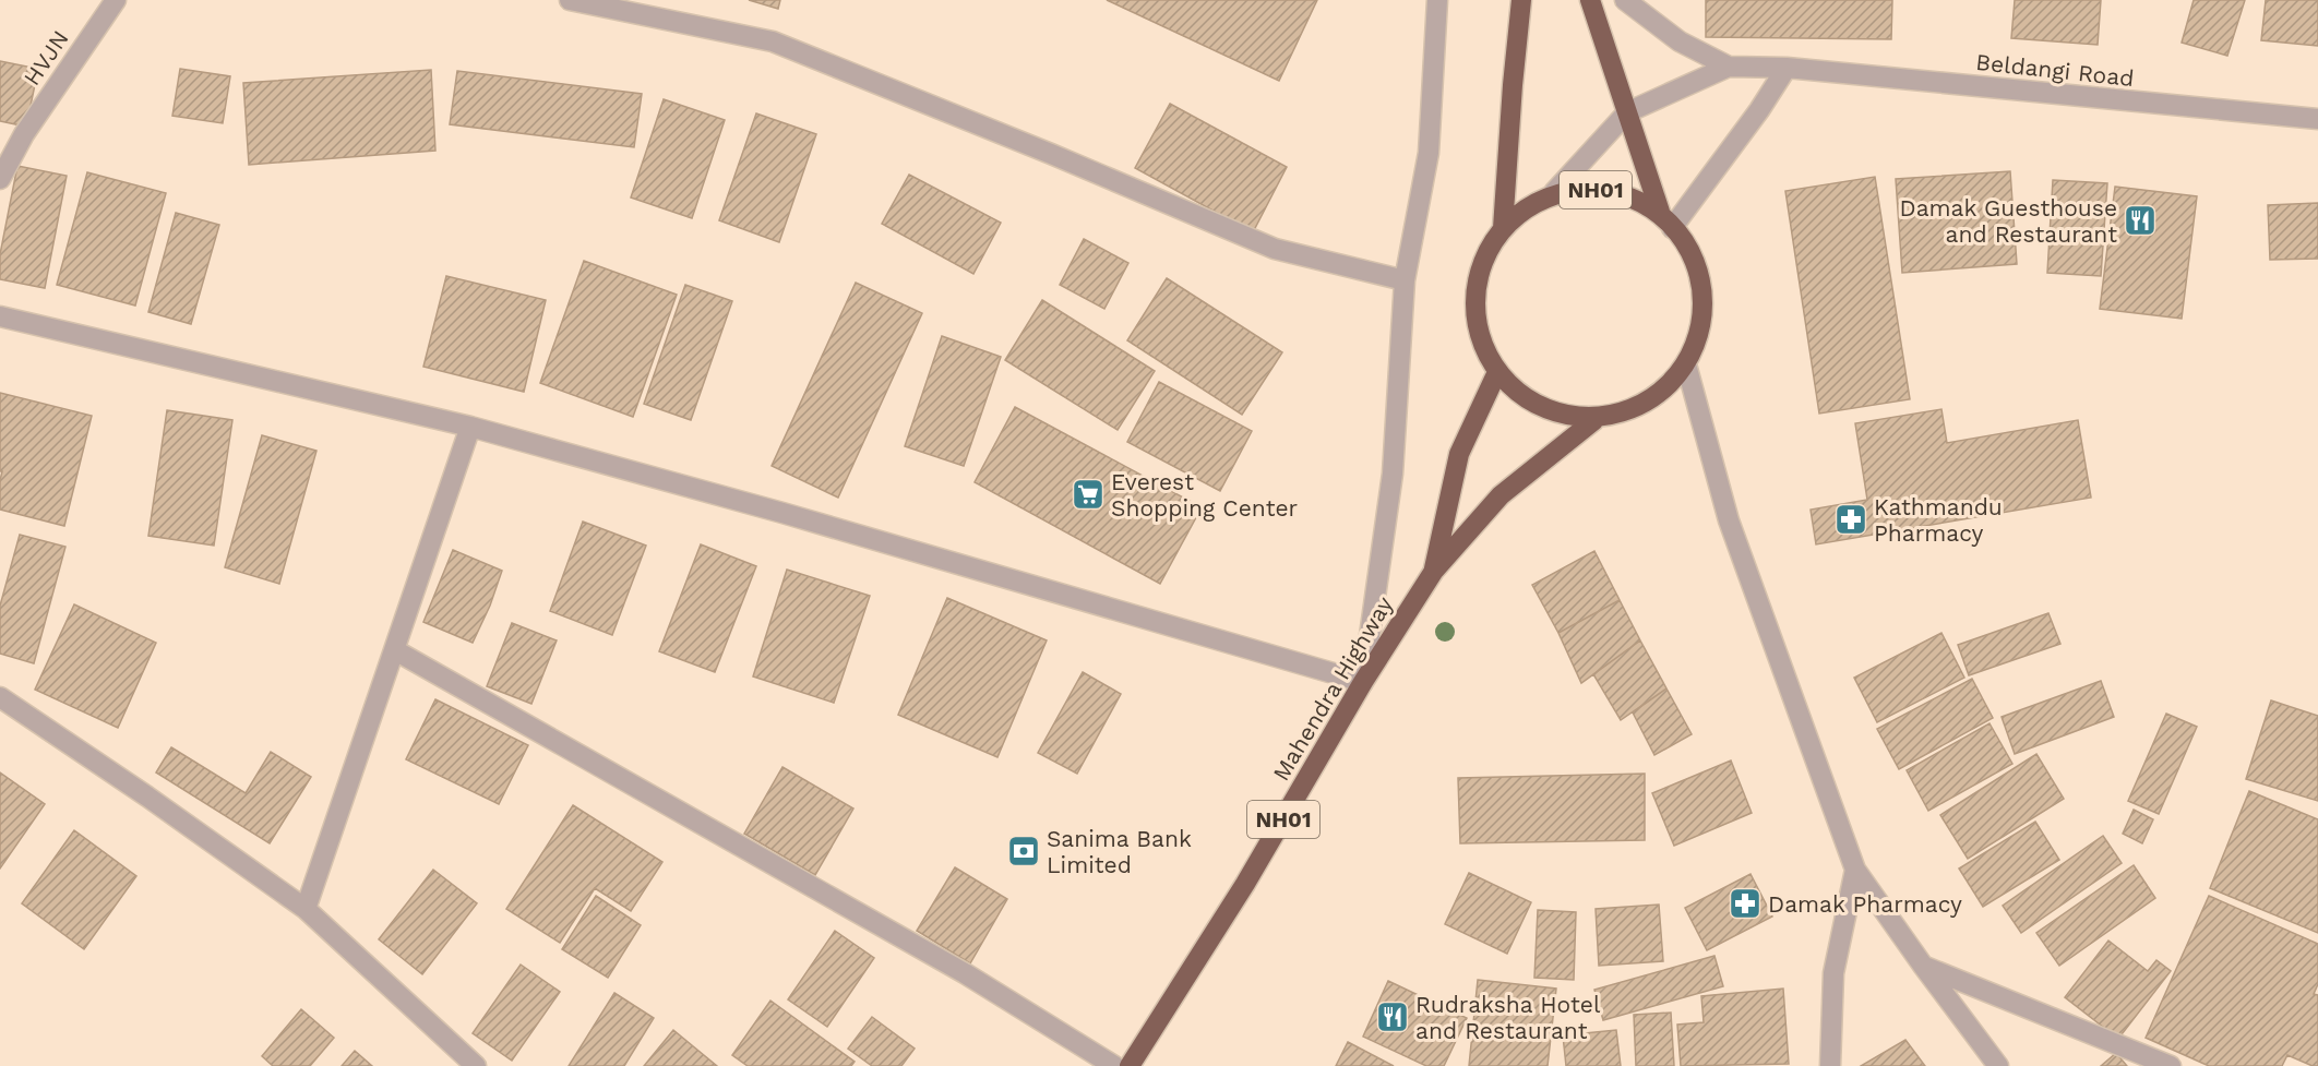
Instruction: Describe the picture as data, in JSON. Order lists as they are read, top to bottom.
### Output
{
  "streets": {
    "highway": ["NH01", "Mahendra Highway"],
    "street": ["HVJN", "Beldangi Road"]
  },
  "places": {
    "restaurant": ["Damak Guesthouse and Restaurant", "Rudraksha Hotel and Restaurant"],
    "supermarket": ["Everest Shopping Center"],
    "pharmacy": ["Kathmandu Pharmacy", "Damak Pharmacy"],
    "bank": ["Sanima Bank Limited"]
  }
}
